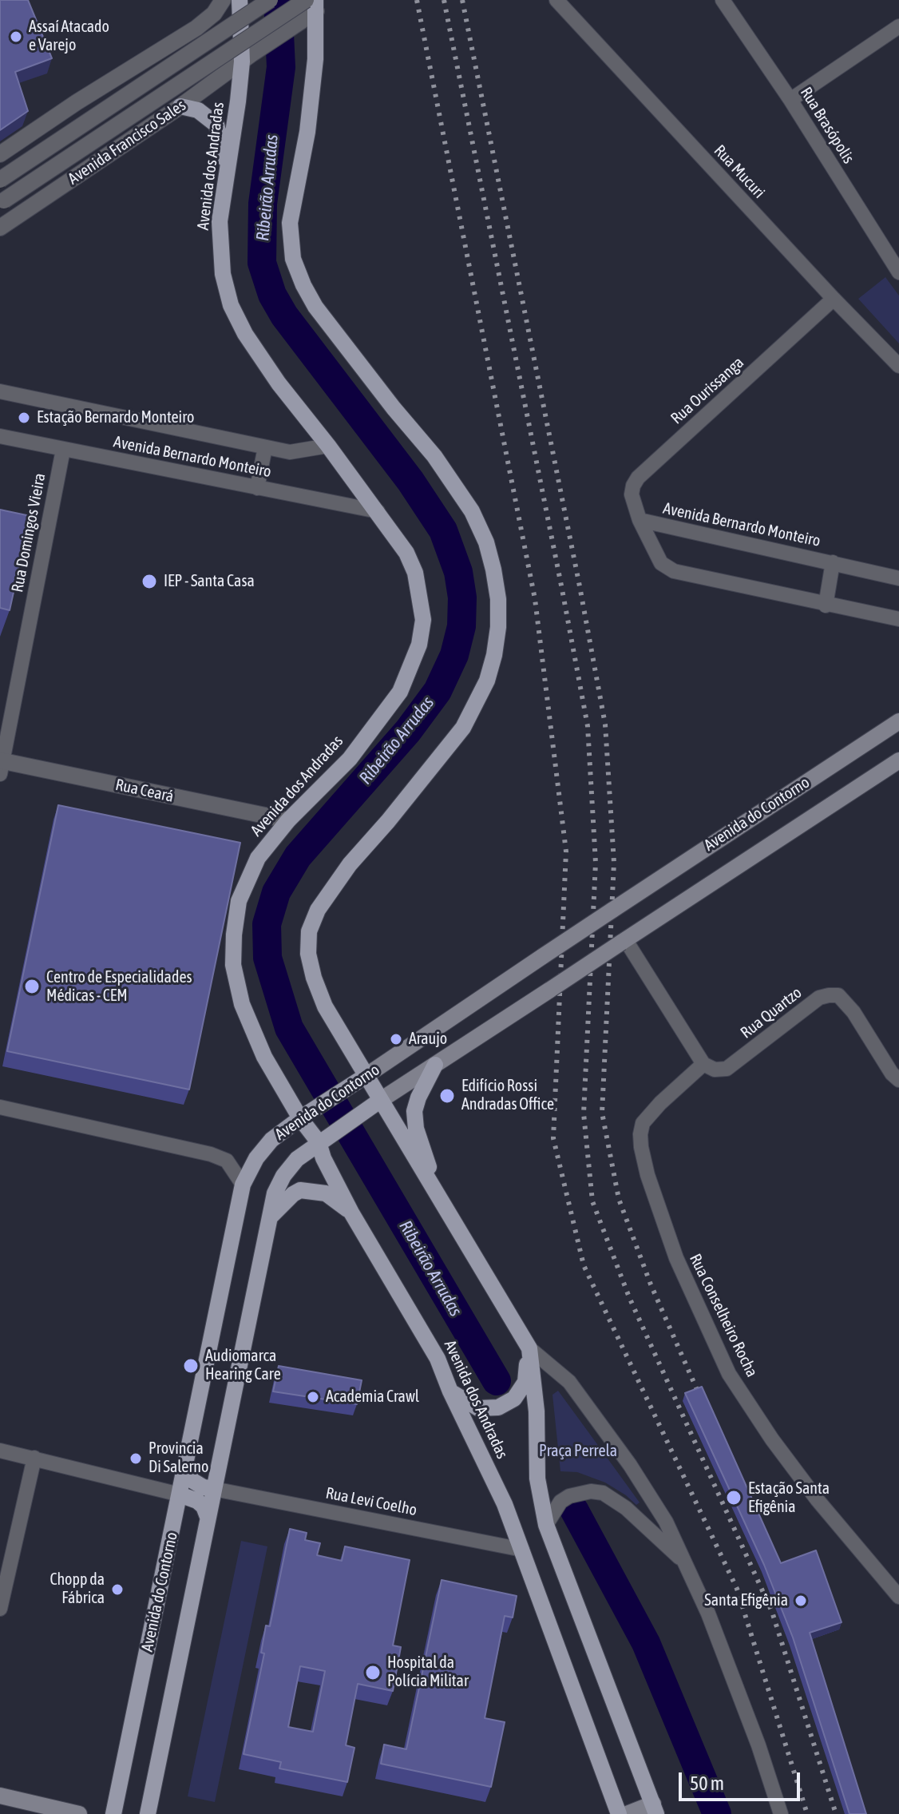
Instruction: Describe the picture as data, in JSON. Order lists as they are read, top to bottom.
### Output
{
  "streets": {
    "main road": ["Avenida dos Andradas", "Avenida do Contorno"],
    "street": [
      "Rua Brasópolis",
      "Avenida Francisco Sales",
      "Rua Mucuri",
      "Rua Ourissanga",
      "Avenida Bernardo Monteiro",
      "Rua Domingos Vieira",
      "Rua Ceará",
      "Rua Quartzo",
      "Rua Conselheiro Rocha",
      "Rua Levi Coelho"
    ]
  },
  "crossings": [
    ["Avenida Francisco Sales", "Avenida dos Andradas"],
    ["Avenida dos Andradas", "Avenida Bernardo Monteiro"],
    ["Avenida dos Andradas", "Rua Ceará"],
    ["Avenida dos Andradas", "Avenida do Contorno"],
    ["Avenida dos Andradas", "Rua Levi Coelho"],
    ["Rua Mucuri", "Rua Ourissanga"],
    ["Rua Ourissanga", "Avenida Bernardo Monteiro"],
    ["Avenida Bernardo Monteiro", "Rua Domingos Vieira"],
    ["Rua Domingos Vieira", "Rua Ceará"],
    ["Avenida do Contorno", "Rua Levi Coelho"],
    ["Rua Quartzo", "Rua Conselheiro Rocha"]
  ],
  "water": ["Ribeirão Arrudas"],
  "parks": ["Praça Perrela"],
  "places": [
    "Assaí Atacado e Varejo",
    "Estação Bernardo Monteiro",
    "IEP - Santa Casa",
    "Centro de Especialidades Médicas - CEM",
    "Araujo",
    "Edifício Rossi Andradas Office",
    "Audiomarca Hearing Care",
    "Academia Crawl",
    "Provincia Di Salerno",
    "Estação Santa Efigênia",
    "Chopp da Fábrica",
    "Santa Efigênia",
    "Hospital da Polícia Militar"
  ],
  "scale_bar": "50 m"
}
